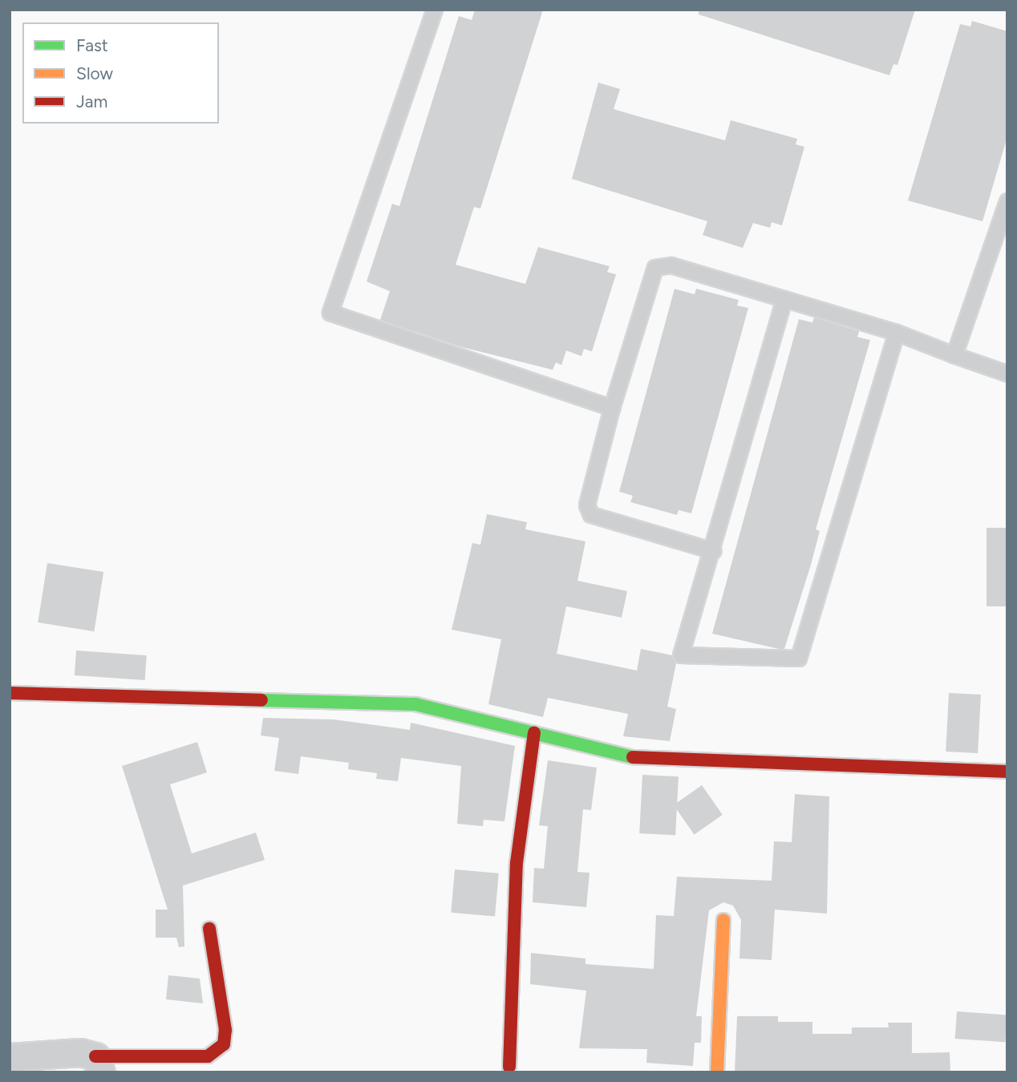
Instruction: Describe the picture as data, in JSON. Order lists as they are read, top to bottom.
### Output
{
  "legend": ["Fast", "Slow", "Jam"]
}
